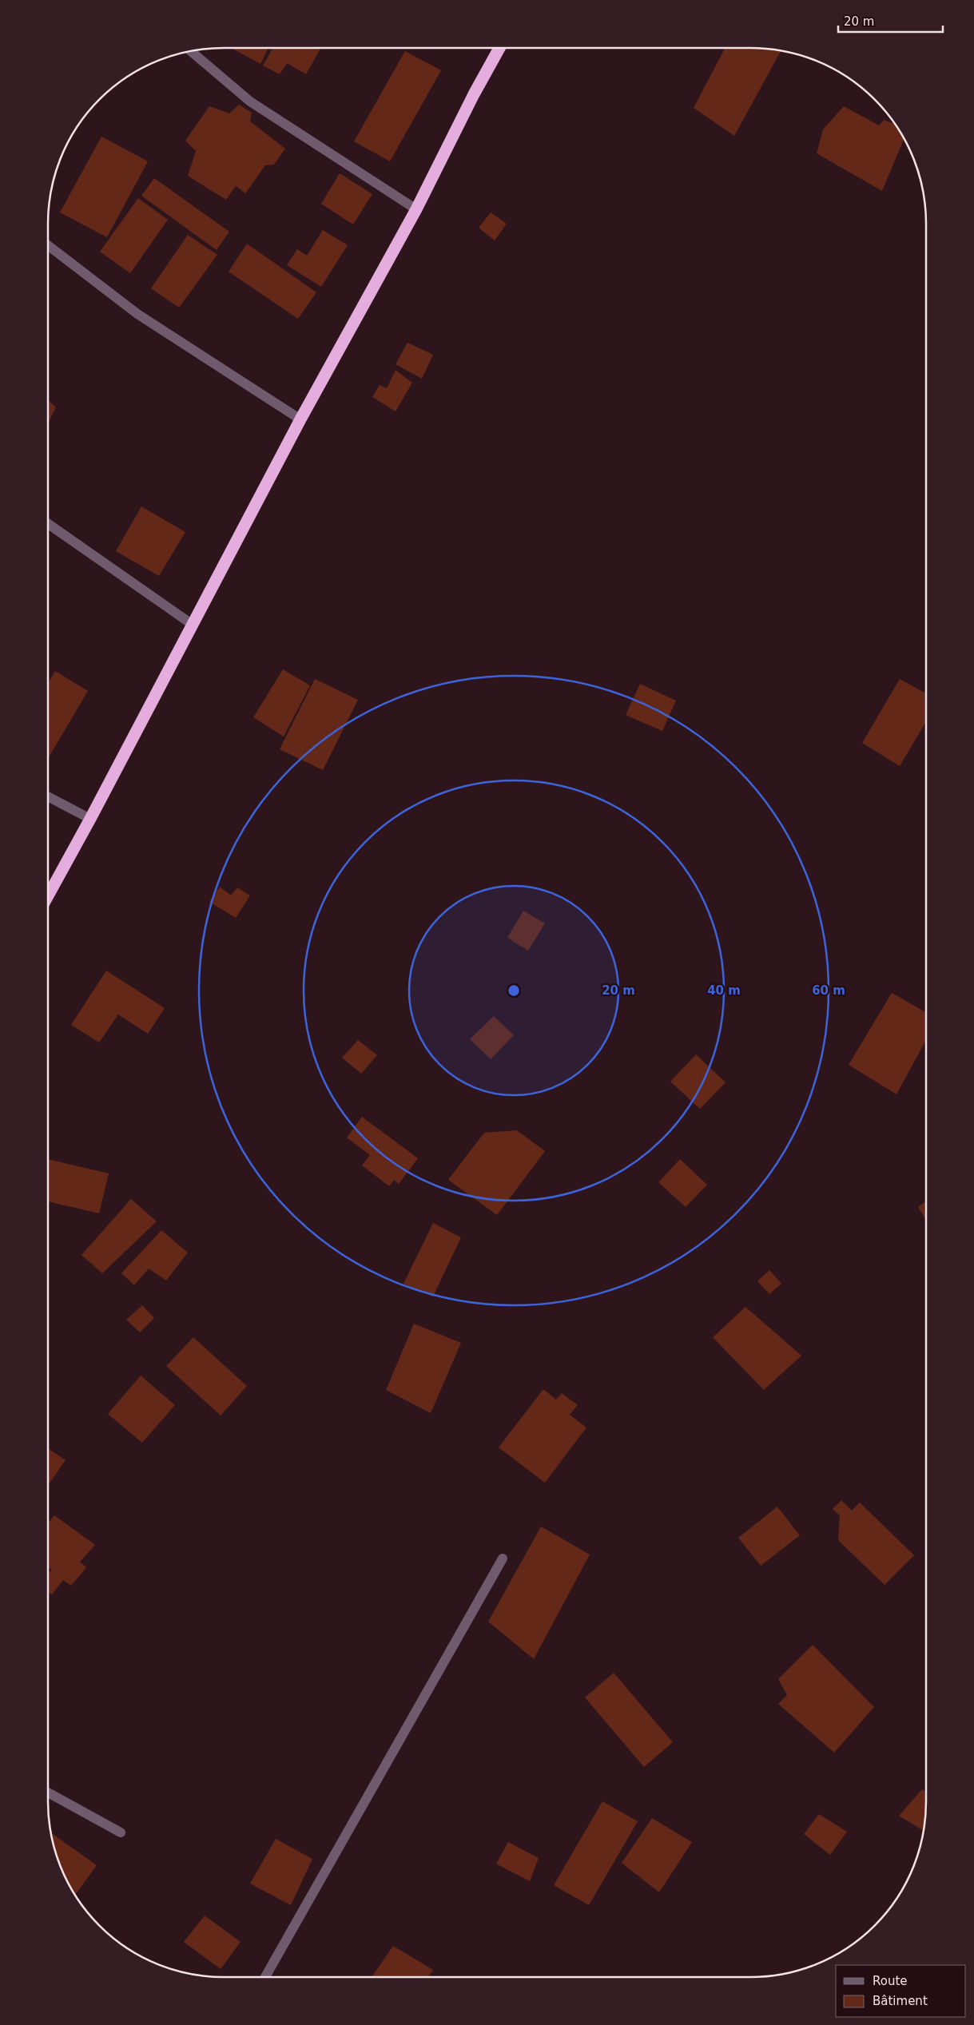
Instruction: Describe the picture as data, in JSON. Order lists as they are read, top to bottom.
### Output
{
  "legend": ["Route", "Bâtiment"],
  "scale_bar": "20 m",
  "rings": ["20 m", "40 m", "60 m"]
}
